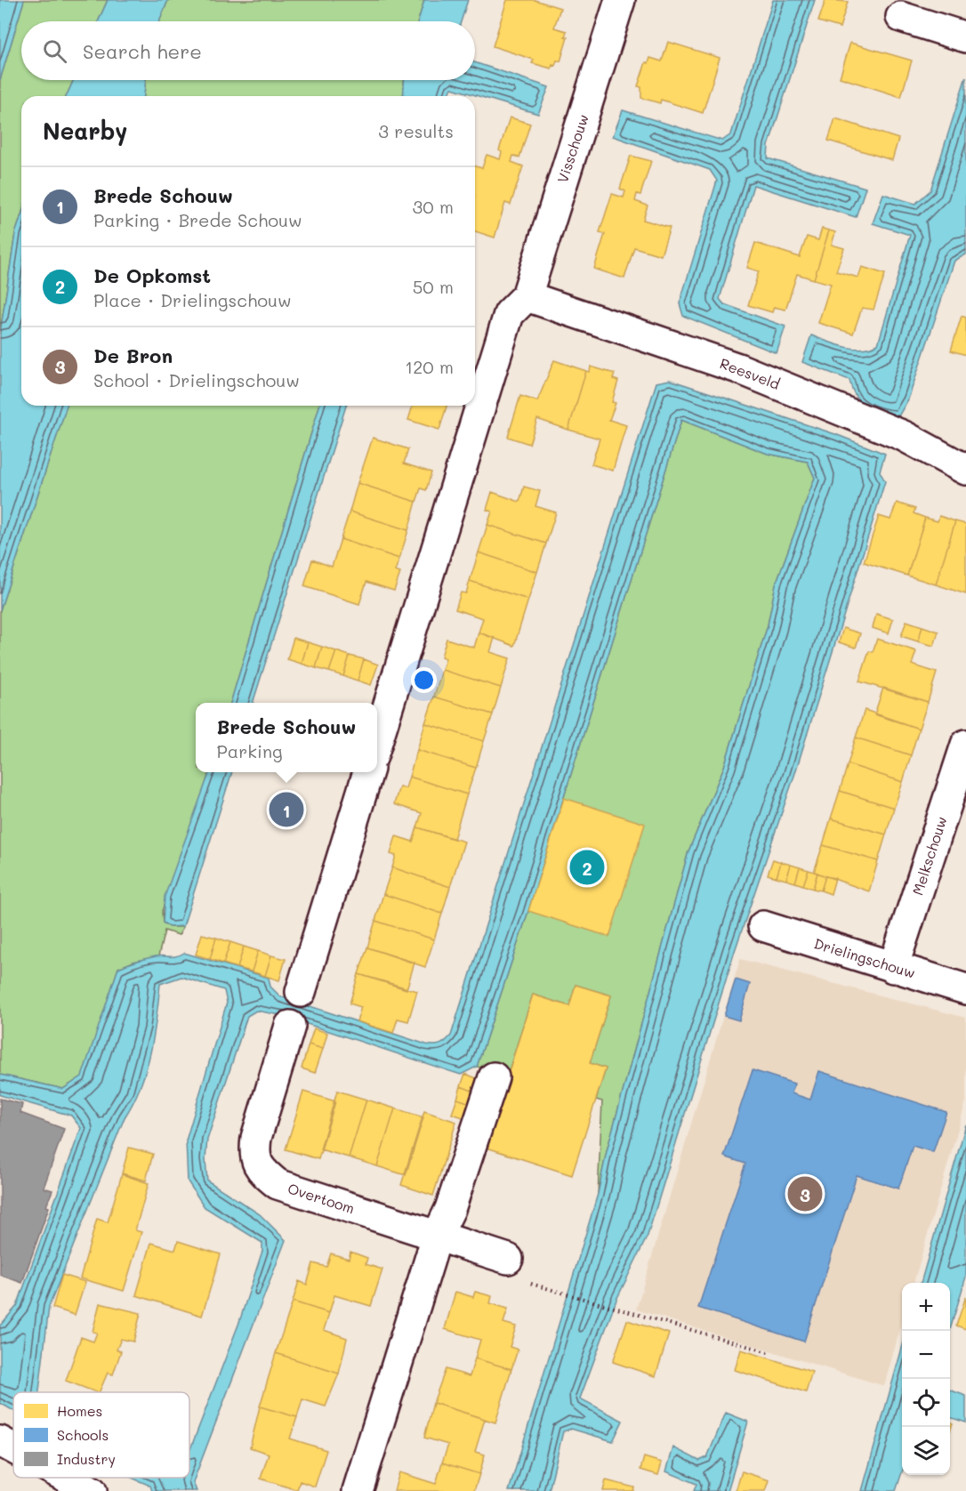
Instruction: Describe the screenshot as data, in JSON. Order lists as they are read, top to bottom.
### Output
{
  "streets": {
    "street": [
      "Visschouw",
      "Reesveld",
      "Melkschouw",
      "Drielingschouw",
      "Overtoom"
    ]
  },
  "crossings": [
    ["Visschouw", "Reesveld"],
    ["Melkschouw", "Drielingschouw"]
  ],
  "legend": ["Homes", "Schools", "Industry"],
  "page": {
    "search": "Search here",
    "heading": ["Nearby", "3 results"],
    "list": [
      {
        "mark": "1",
        "name": "Brede Schouw",
        "note": "Parking · Brede Schouw",
        "value": "30 m"
      },
      {
        "mark": "2",
        "name": "De Opkomst",
        "note": "Place · Drielingschouw",
        "value": "50 m"
      },
      {
        "mark": "3",
        "name": "De Bron",
        "note": "School · Drielingschouw",
        "value": "120 m"
      }
    ],
    "popup": ["Brede Schouw", "Parking"],
    "pins": ["1", "2", "3"],
    "map_buttons": ["+", "−"]
  }
}
